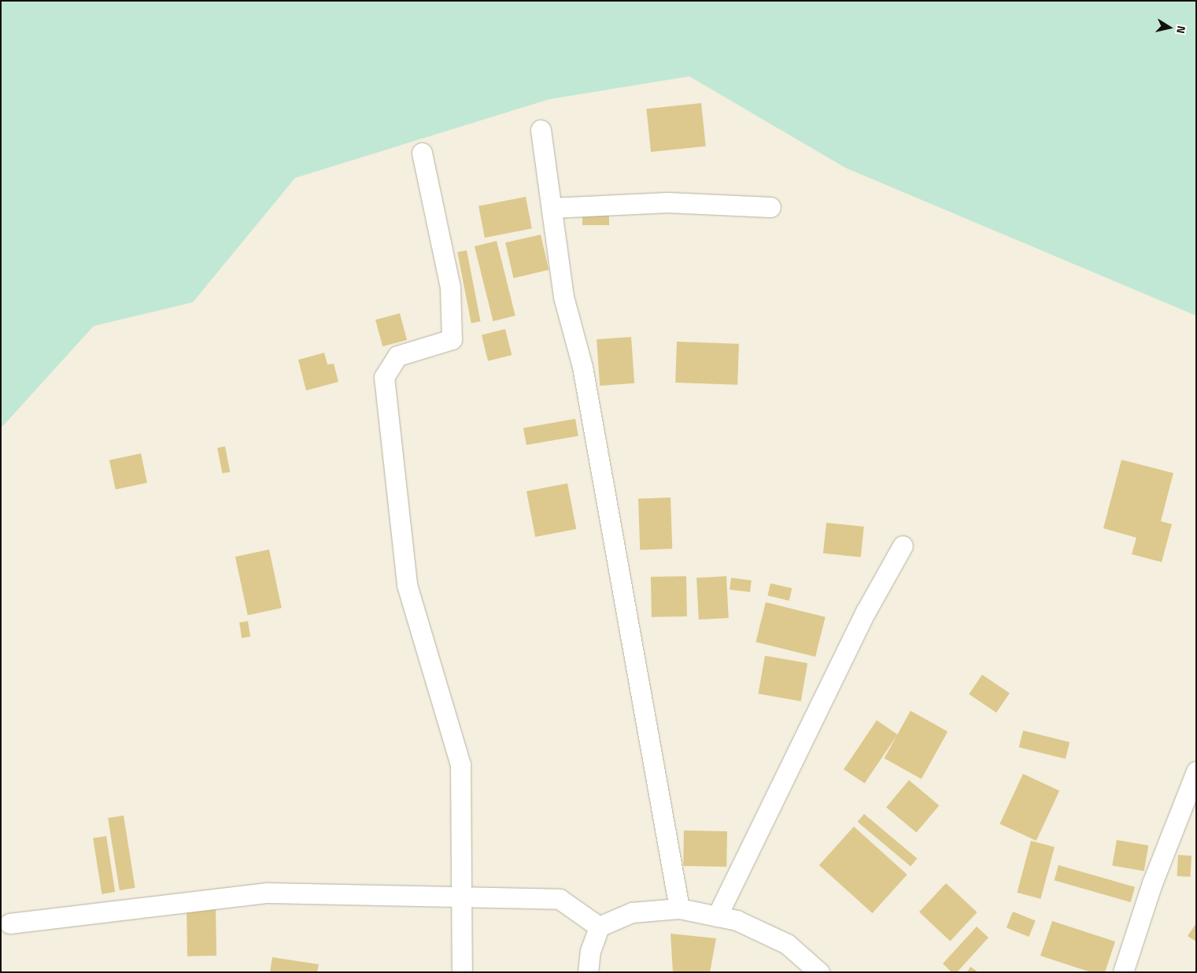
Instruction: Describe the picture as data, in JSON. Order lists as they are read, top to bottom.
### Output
{
  "north": "right"
}
